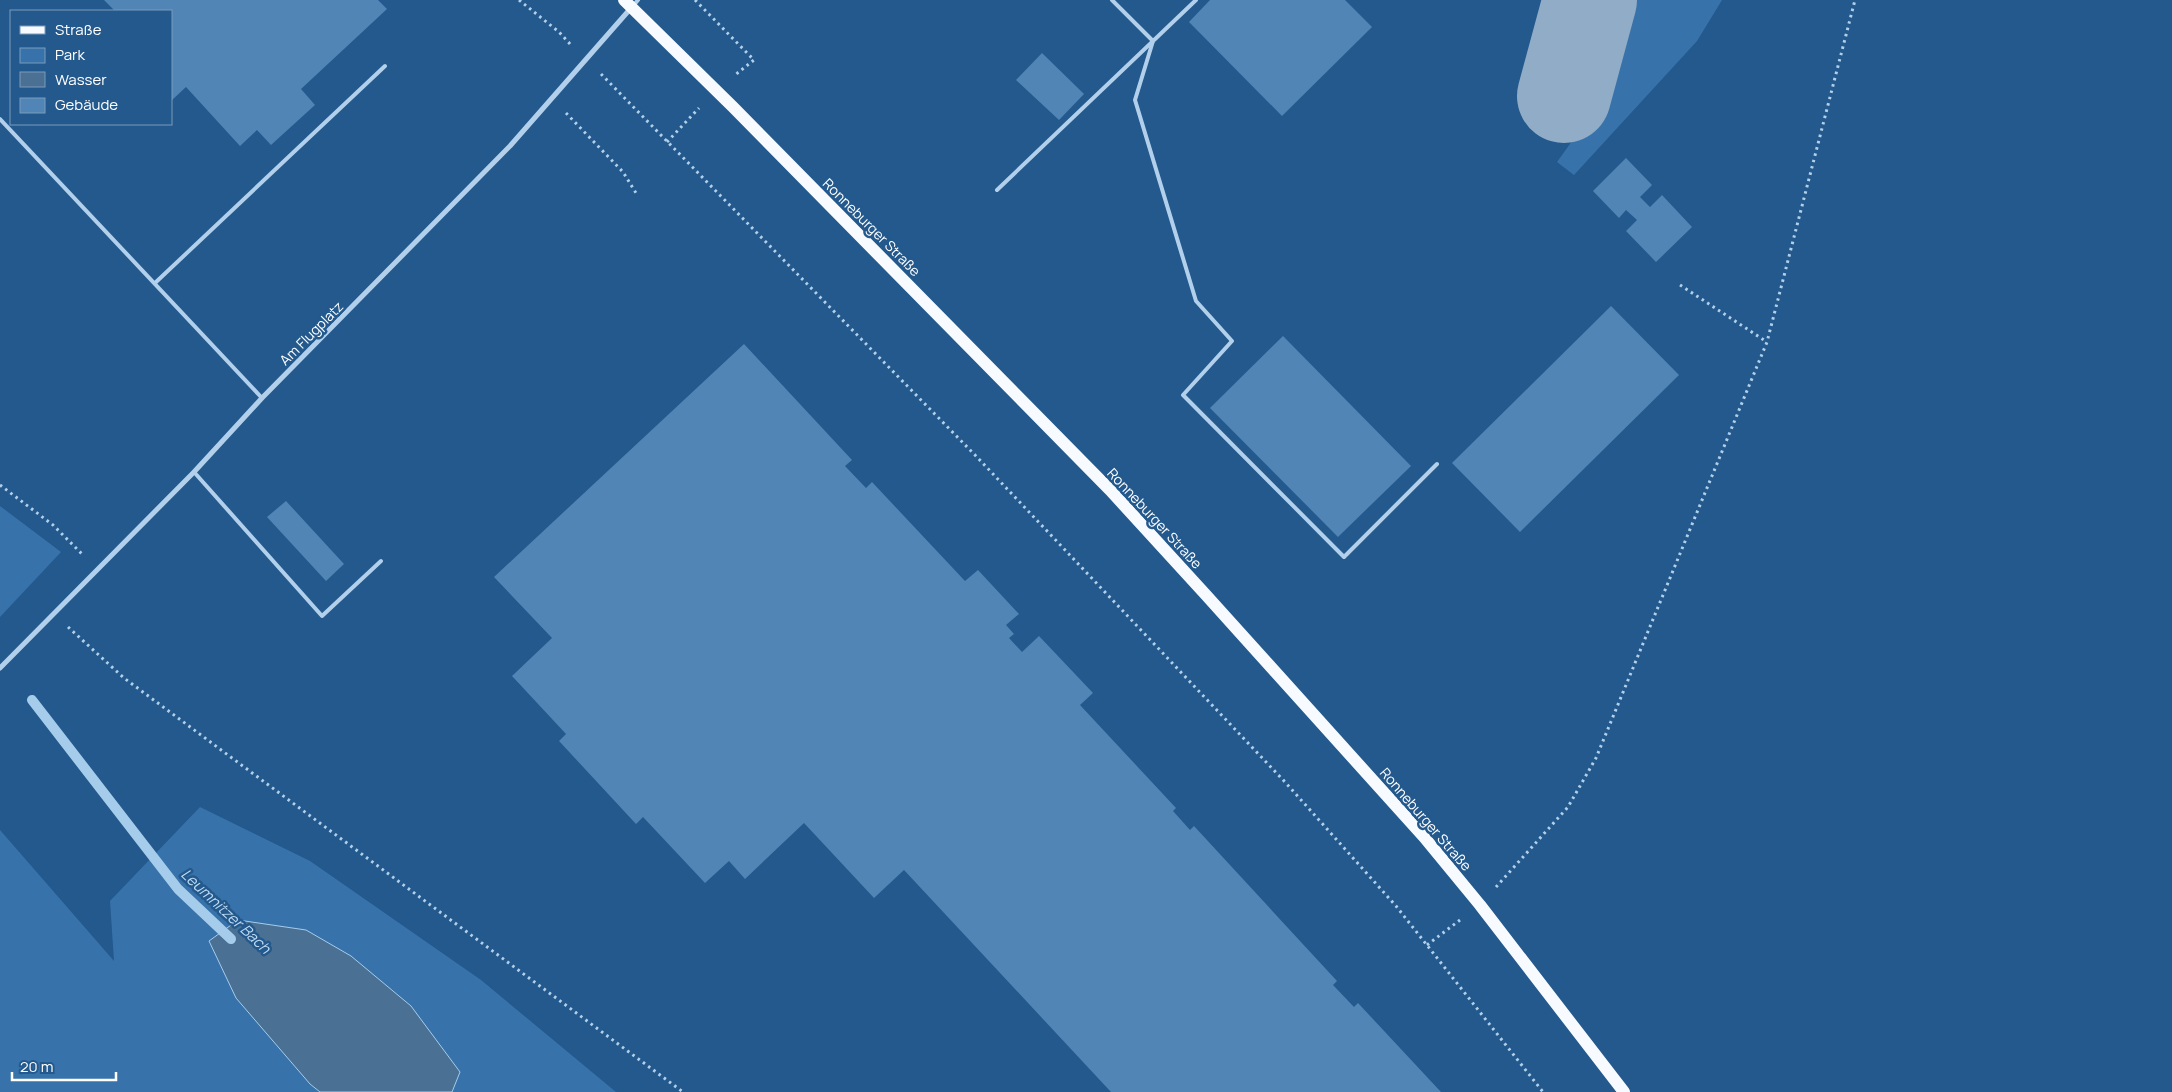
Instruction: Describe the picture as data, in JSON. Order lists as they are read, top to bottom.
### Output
{
  "streets": {
    "main road": ["Ronneburger Straße"],
    "street": ["Am Flugplatz"]
  },
  "crossings": [
    ["Ronneburger Straße", "Am Flugplatz"]
  ],
  "water": ["Leumnitzer Bach"],
  "legend": [
    "Straße",
    "Park",
    "Wasser",
    "Gebäude"
  ],
  "scale_bar": "20 m"
}
